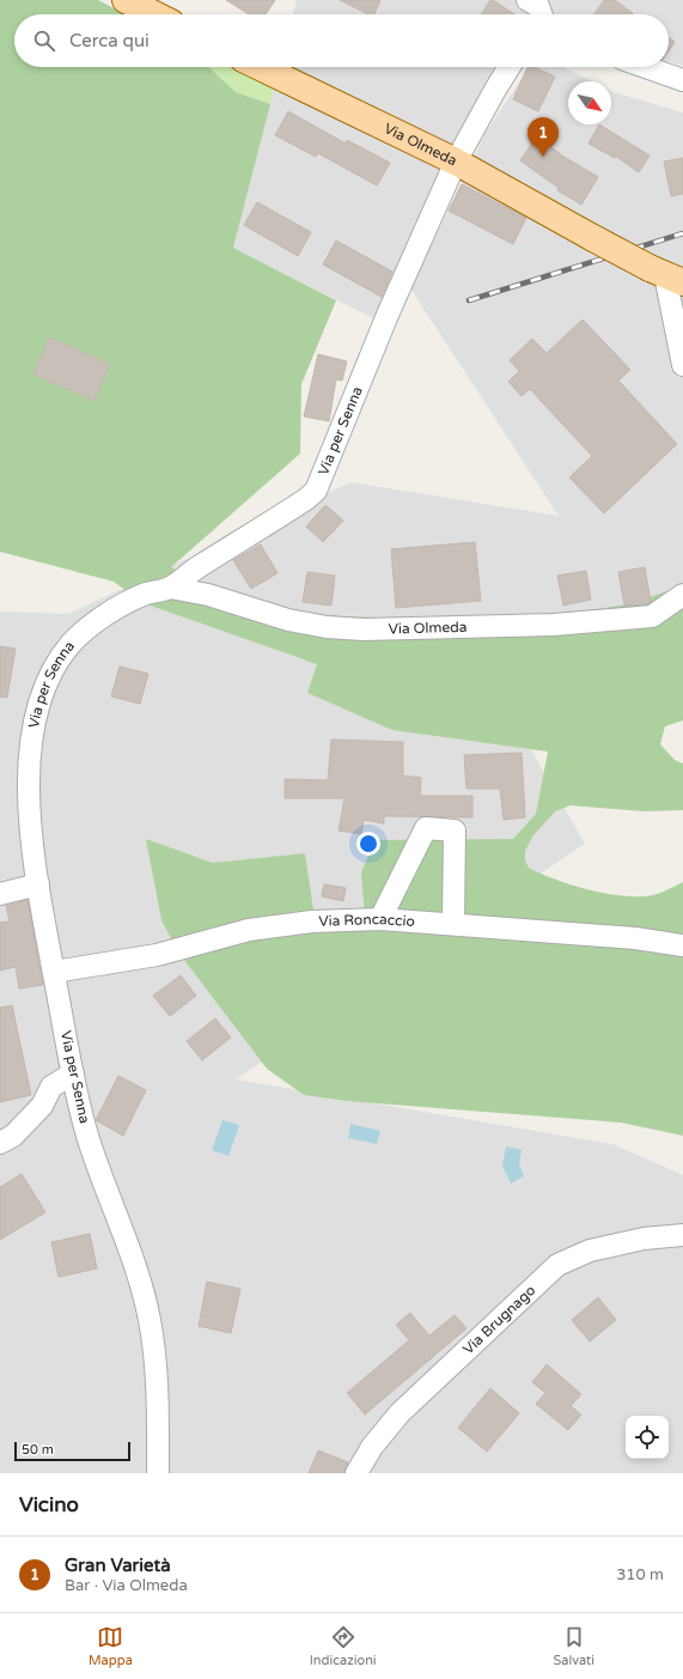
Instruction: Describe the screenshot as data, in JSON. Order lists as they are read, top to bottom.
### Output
{
  "streets": {
    "main road": ["Via Olmeda"],
    "street": ["Via per Senna", "Via Roncaccio", "Via Brugnago"]
  },
  "crossings": [
    ["Via Olmeda", "Via per Senna"],
    ["Via per Senna", "Via Roncaccio"]
  ],
  "scale_bar": "50 m",
  "north": "bottom right",
  "page": {
    "search": "Cerca qui",
    "pins": "1",
    "scale": "50 m",
    "heading": "Vicino",
    "list": [
      {
        "mark": "1",
        "name": "Gran Varietà",
        "note": "Bar · Via Olmeda",
        "value": "310 m"
      }
    ],
    "nav": ["Mappa", "Indicazioni", "Salvati"]
  }
}
